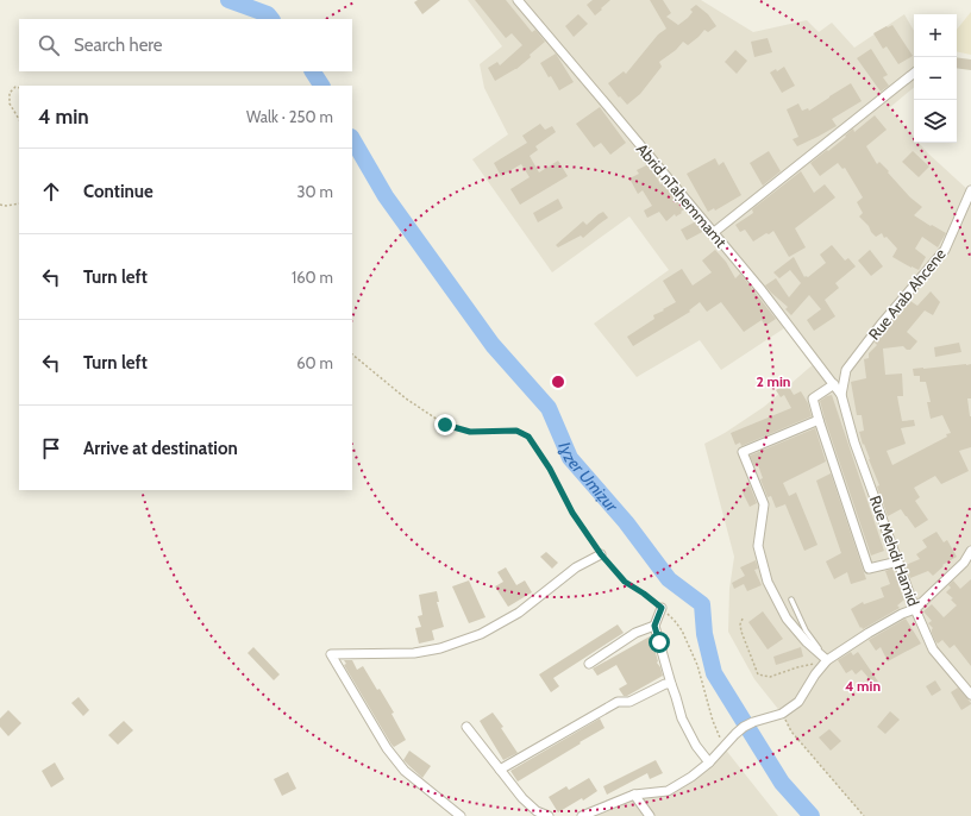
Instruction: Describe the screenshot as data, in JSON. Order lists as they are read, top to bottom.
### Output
{
  "streets": {
    "street": ["Abrid nTaḥemmamt", "Rue Arab Ahcene", "Rue Mehdi Hamid"]
  },
  "crossings": [
    ["Abrid nTaḥemmamt", "Rue Arab Ahcene"],
    ["Abrid nTaḥemmamt", "Rue Mehdi Hamid"],
    ["Rue Arab Ahcene", "Rue Mehdi Hamid"]
  ],
  "water": ["Iɣzer Umiẓur"],
  "page": {
    "map_buttons": ["+", "−"],
    "search": "Search here",
    "heading": ["4 min", "Walk · 250 m"],
    "list": [
      ["Continue", "30 m"],
      ["Turn left", "160 m"],
      ["Turn left", "60 m"],
      "Arrive at destination"
    ]
  },
  "rings": ["2 min", "4 min"]
}
